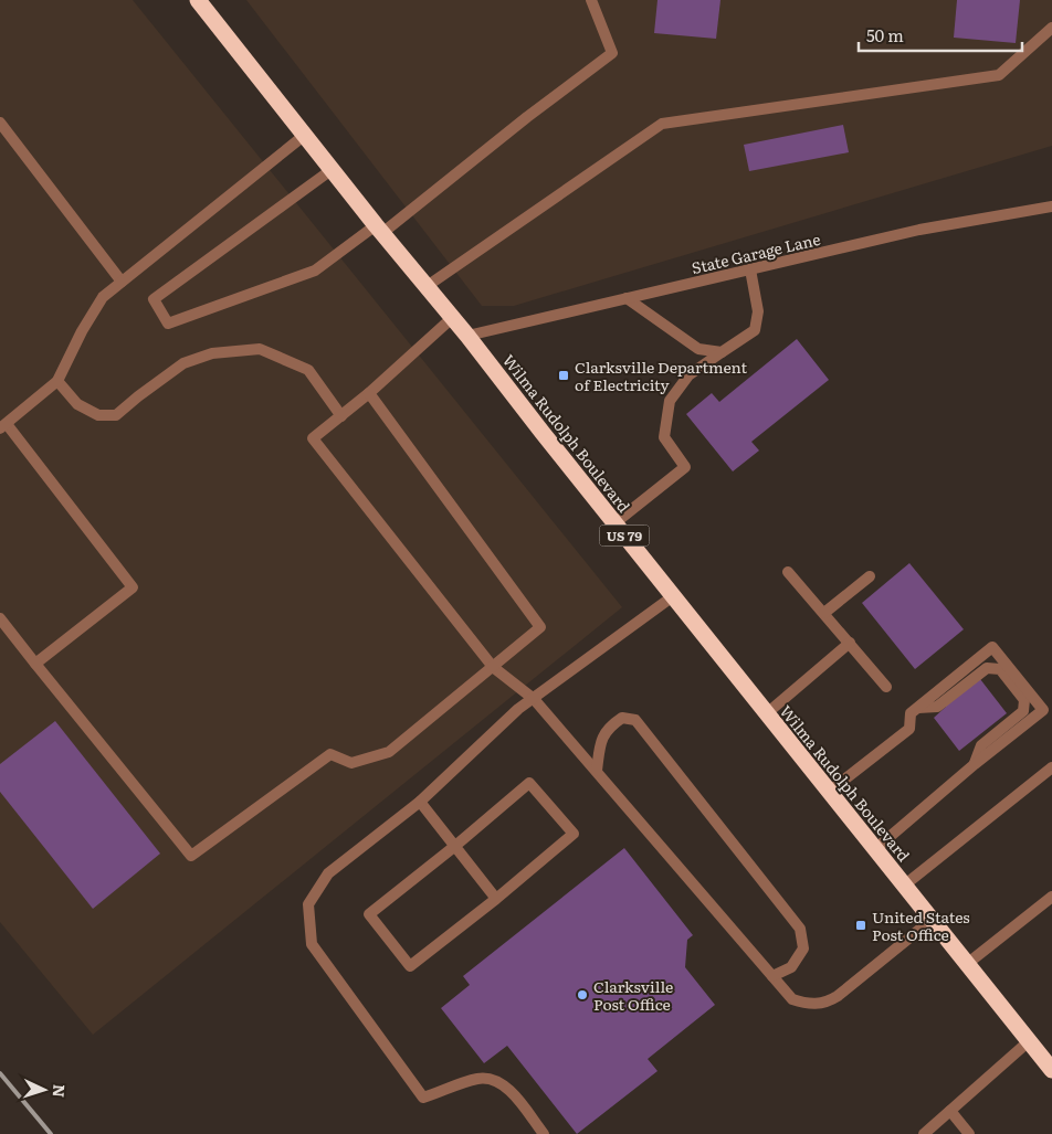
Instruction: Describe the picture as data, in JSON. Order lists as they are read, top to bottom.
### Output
{
  "streets": {
    "highway": ["Wilma Rudolph Boulevard", "US 79"],
    "street": ["State Garage Lane"]
  },
  "crossings": [
    ["State Garage Lane", "Wilma Rudolph Boulevard"]
  ],
  "places": {
    "transit": ["Clarksville Department of Electricity", "United States Post Office"],
    "other": ["Clarksville Post Office"]
  },
  "scale_bar": "50 m",
  "north": "right"
}
